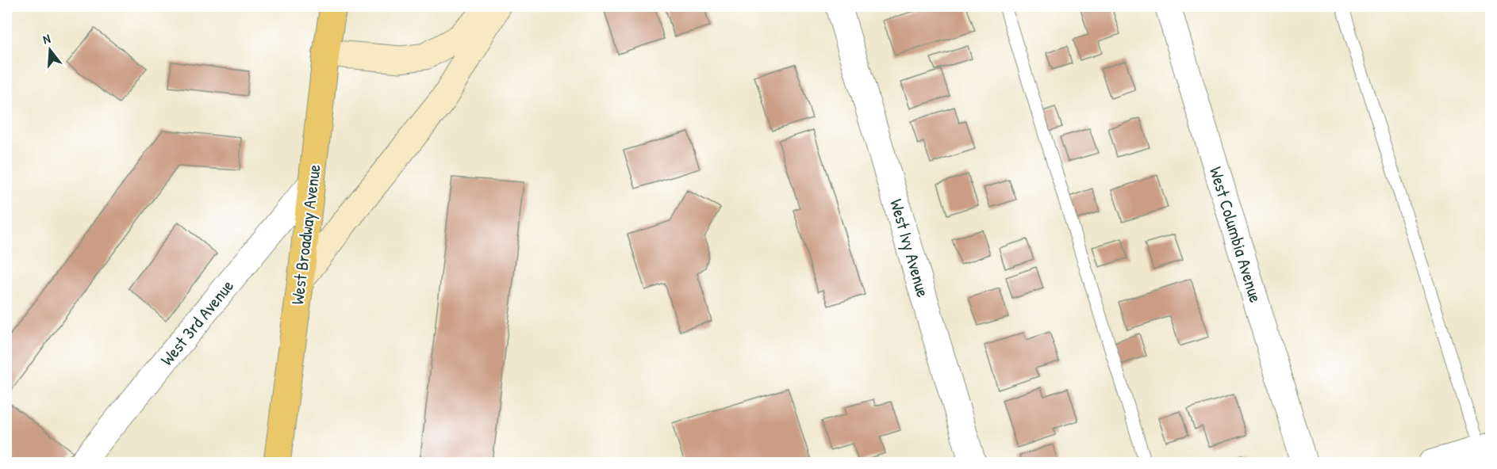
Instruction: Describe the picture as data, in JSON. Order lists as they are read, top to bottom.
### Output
{
  "streets": {
    "main road": ["West Broadway Avenue"],
    "street": ["West Columbia Avenue", "West Ivy Avenue", "West 3rd Avenue"]
  },
  "crossings": [
    ["West Broadway Avenue", "West 3rd Avenue"]
  ],
  "north": "top"
}
